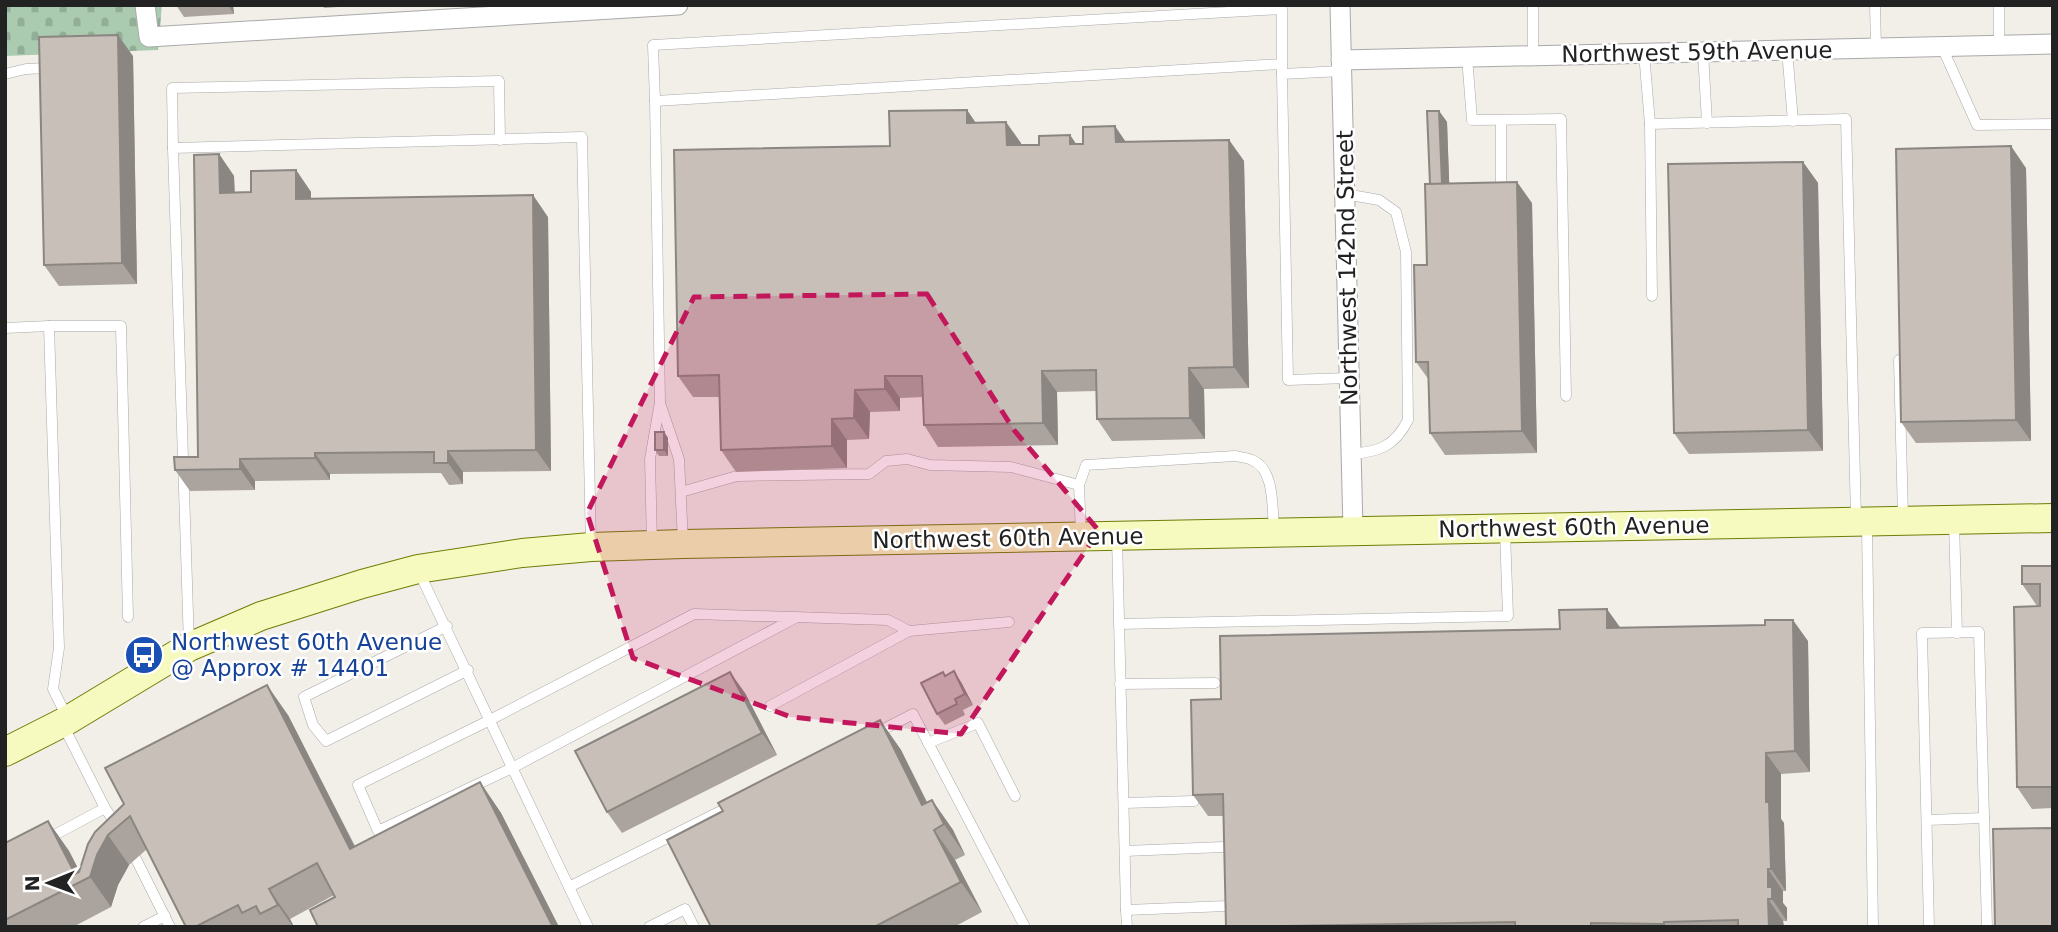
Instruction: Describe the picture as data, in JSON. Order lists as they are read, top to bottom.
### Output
{
  "streets": {
    "street": ["Northwest 59th Avenue", "Northwest 142nd Street", "Northwest 60th Avenue"]
  },
  "crossings": [
    ["Northwest 59th Avenue", "Northwest 142nd Street"],
    ["Northwest 142nd Street", "Northwest 60th Avenue"]
  ],
  "places": {
    "bus stop": ["Northwest 60th Avenue @ Approx # 14401"]
  },
  "north": "left"
}
